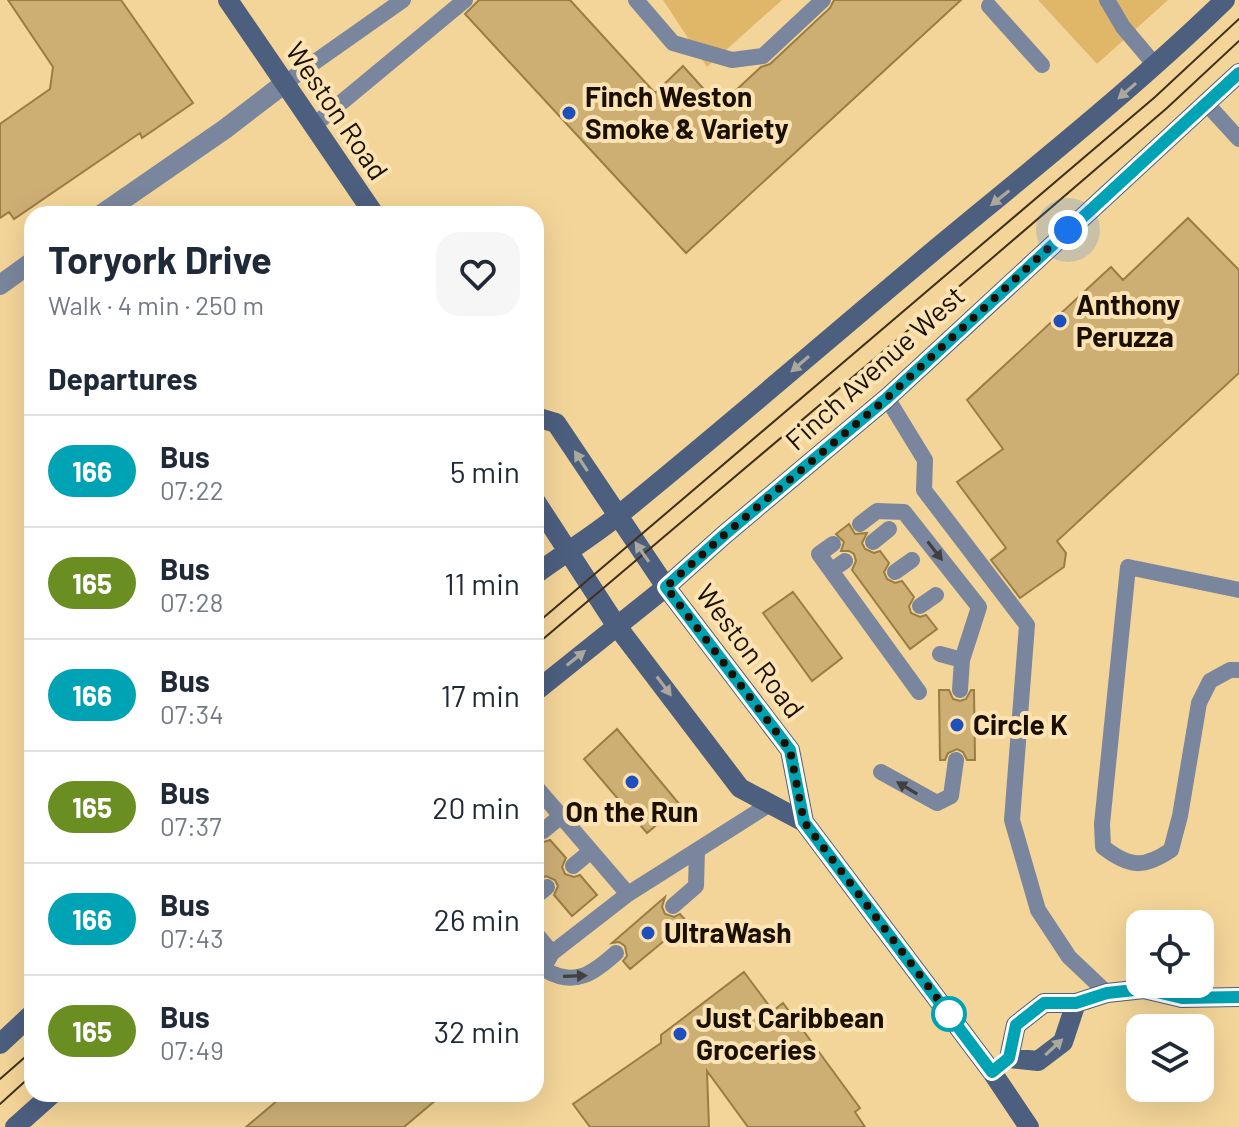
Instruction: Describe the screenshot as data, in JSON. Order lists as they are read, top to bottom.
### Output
{
  "streets": {
    "main road": ["Weston Road", "Finch Avenue West"]
  },
  "crossings": [
    ["Weston Road", "Finch Avenue West"]
  ],
  "places": [
    "Finch Weston Smoke & Variety",
    "Anthony Peruzza",
    "Circle K",
    "On the Run",
    "UltraWash",
    "Just Caribbean Groceries"
  ],
  "lines": ["bus line 166"],
  "page": {
    "heading": [
      ["Toryork Drive", "Walk · 4 min · 250 m"],
      "Departures"
    ],
    "list": [
      {
        "mark": "166",
        "name": "Bus",
        "note": "07:22",
        "value": "5 min"
      },
      {
        "mark": "165",
        "name": "Bus",
        "note": "07:28",
        "value": "11 min"
      },
      {
        "mark": "166",
        "name": "Bus",
        "note": "07:34",
        "value": "17 min"
      },
      {
        "mark": "165",
        "name": "Bus",
        "note": "07:37",
        "value": "20 min"
      },
      {
        "mark": "166",
        "name": "Bus",
        "note": "07:43",
        "value": "26 min"
      },
      {
        "mark": "165",
        "name": "Bus",
        "note": "07:49",
        "value": "32 min"
      }
    ]
  }
}
